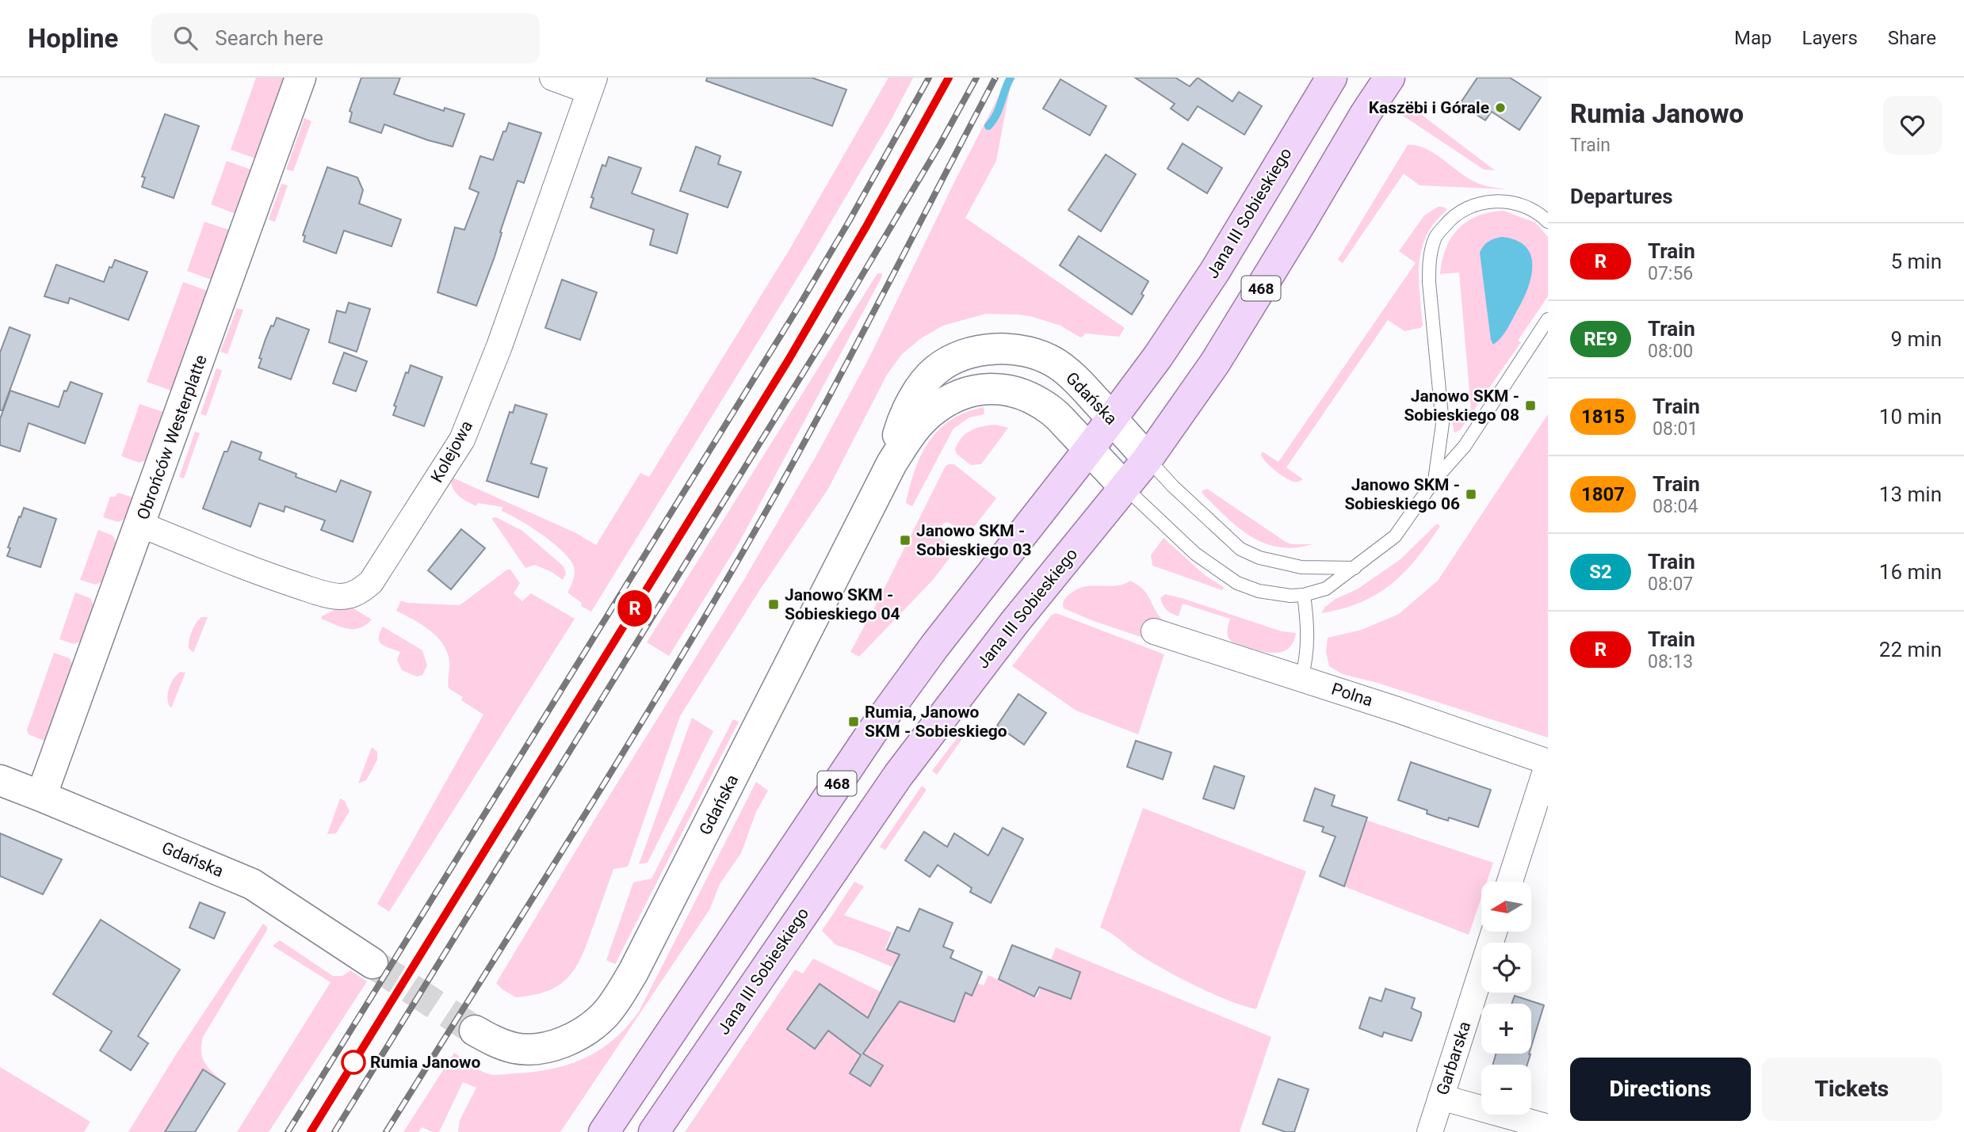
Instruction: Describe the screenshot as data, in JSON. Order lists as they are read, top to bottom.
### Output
{
  "streets": {
    "main road": [
      "Jana III Sobieskiego",
      "468",
      "Gdańska",
      "Obrońców Westerplatte"
    ],
    "street": ["Kolejowa", "Polna", "Garbarska"]
  },
  "crossings": [
    ["Jana III Sobieskiego", "Gdańska"],
    ["Gdańska", "Obrońców Westerplatte"],
    ["Obrońców Westerplatte", "Kolejowa"]
  ],
  "places": {
    "other": ["Kaszëbi i Górale", "Rumia Janowo"],
    "transit": [
      "Janowo SKM - Sobieskiego 08",
      "Janowo SKM - Sobieskiego 06",
      "Janowo SKM - Sobieskiego 03",
      "Janowo SKM - Sobieskiego 04",
      "Rumia, Janowo SKM - Sobieskiego"
    ]
  },
  "north": "left",
  "page": {
    "header": "Hopline",
    "search": "Search here",
    "nav": ["Map", "Layers", "Share"],
    "on_map": "R",
    "heading": [
      ["Rumia Janowo", "Train"],
      "Departures"
    ],
    "list": [
      {
        "mark": "R",
        "name": "Train",
        "note": "07:56",
        "value": "5 min"
      },
      {
        "mark": "RE9",
        "name": "Train",
        "note": "08:00",
        "value": "9 min"
      },
      {
        "mark": "1815",
        "name": "Train",
        "note": "08:01",
        "value": "10 min"
      },
      {
        "mark": "1807",
        "name": "Train",
        "note": "08:04",
        "value": "13 min"
      },
      {
        "mark": "S2",
        "name": "Train",
        "note": "08:07",
        "value": "16 min"
      },
      {
        "mark": "R",
        "name": "Train",
        "note": "08:13",
        "value": "22 min"
      }
    ],
    "map_buttons": ["+", "−"],
    "buttons": ["Directions", "Tickets"]
  }
}
